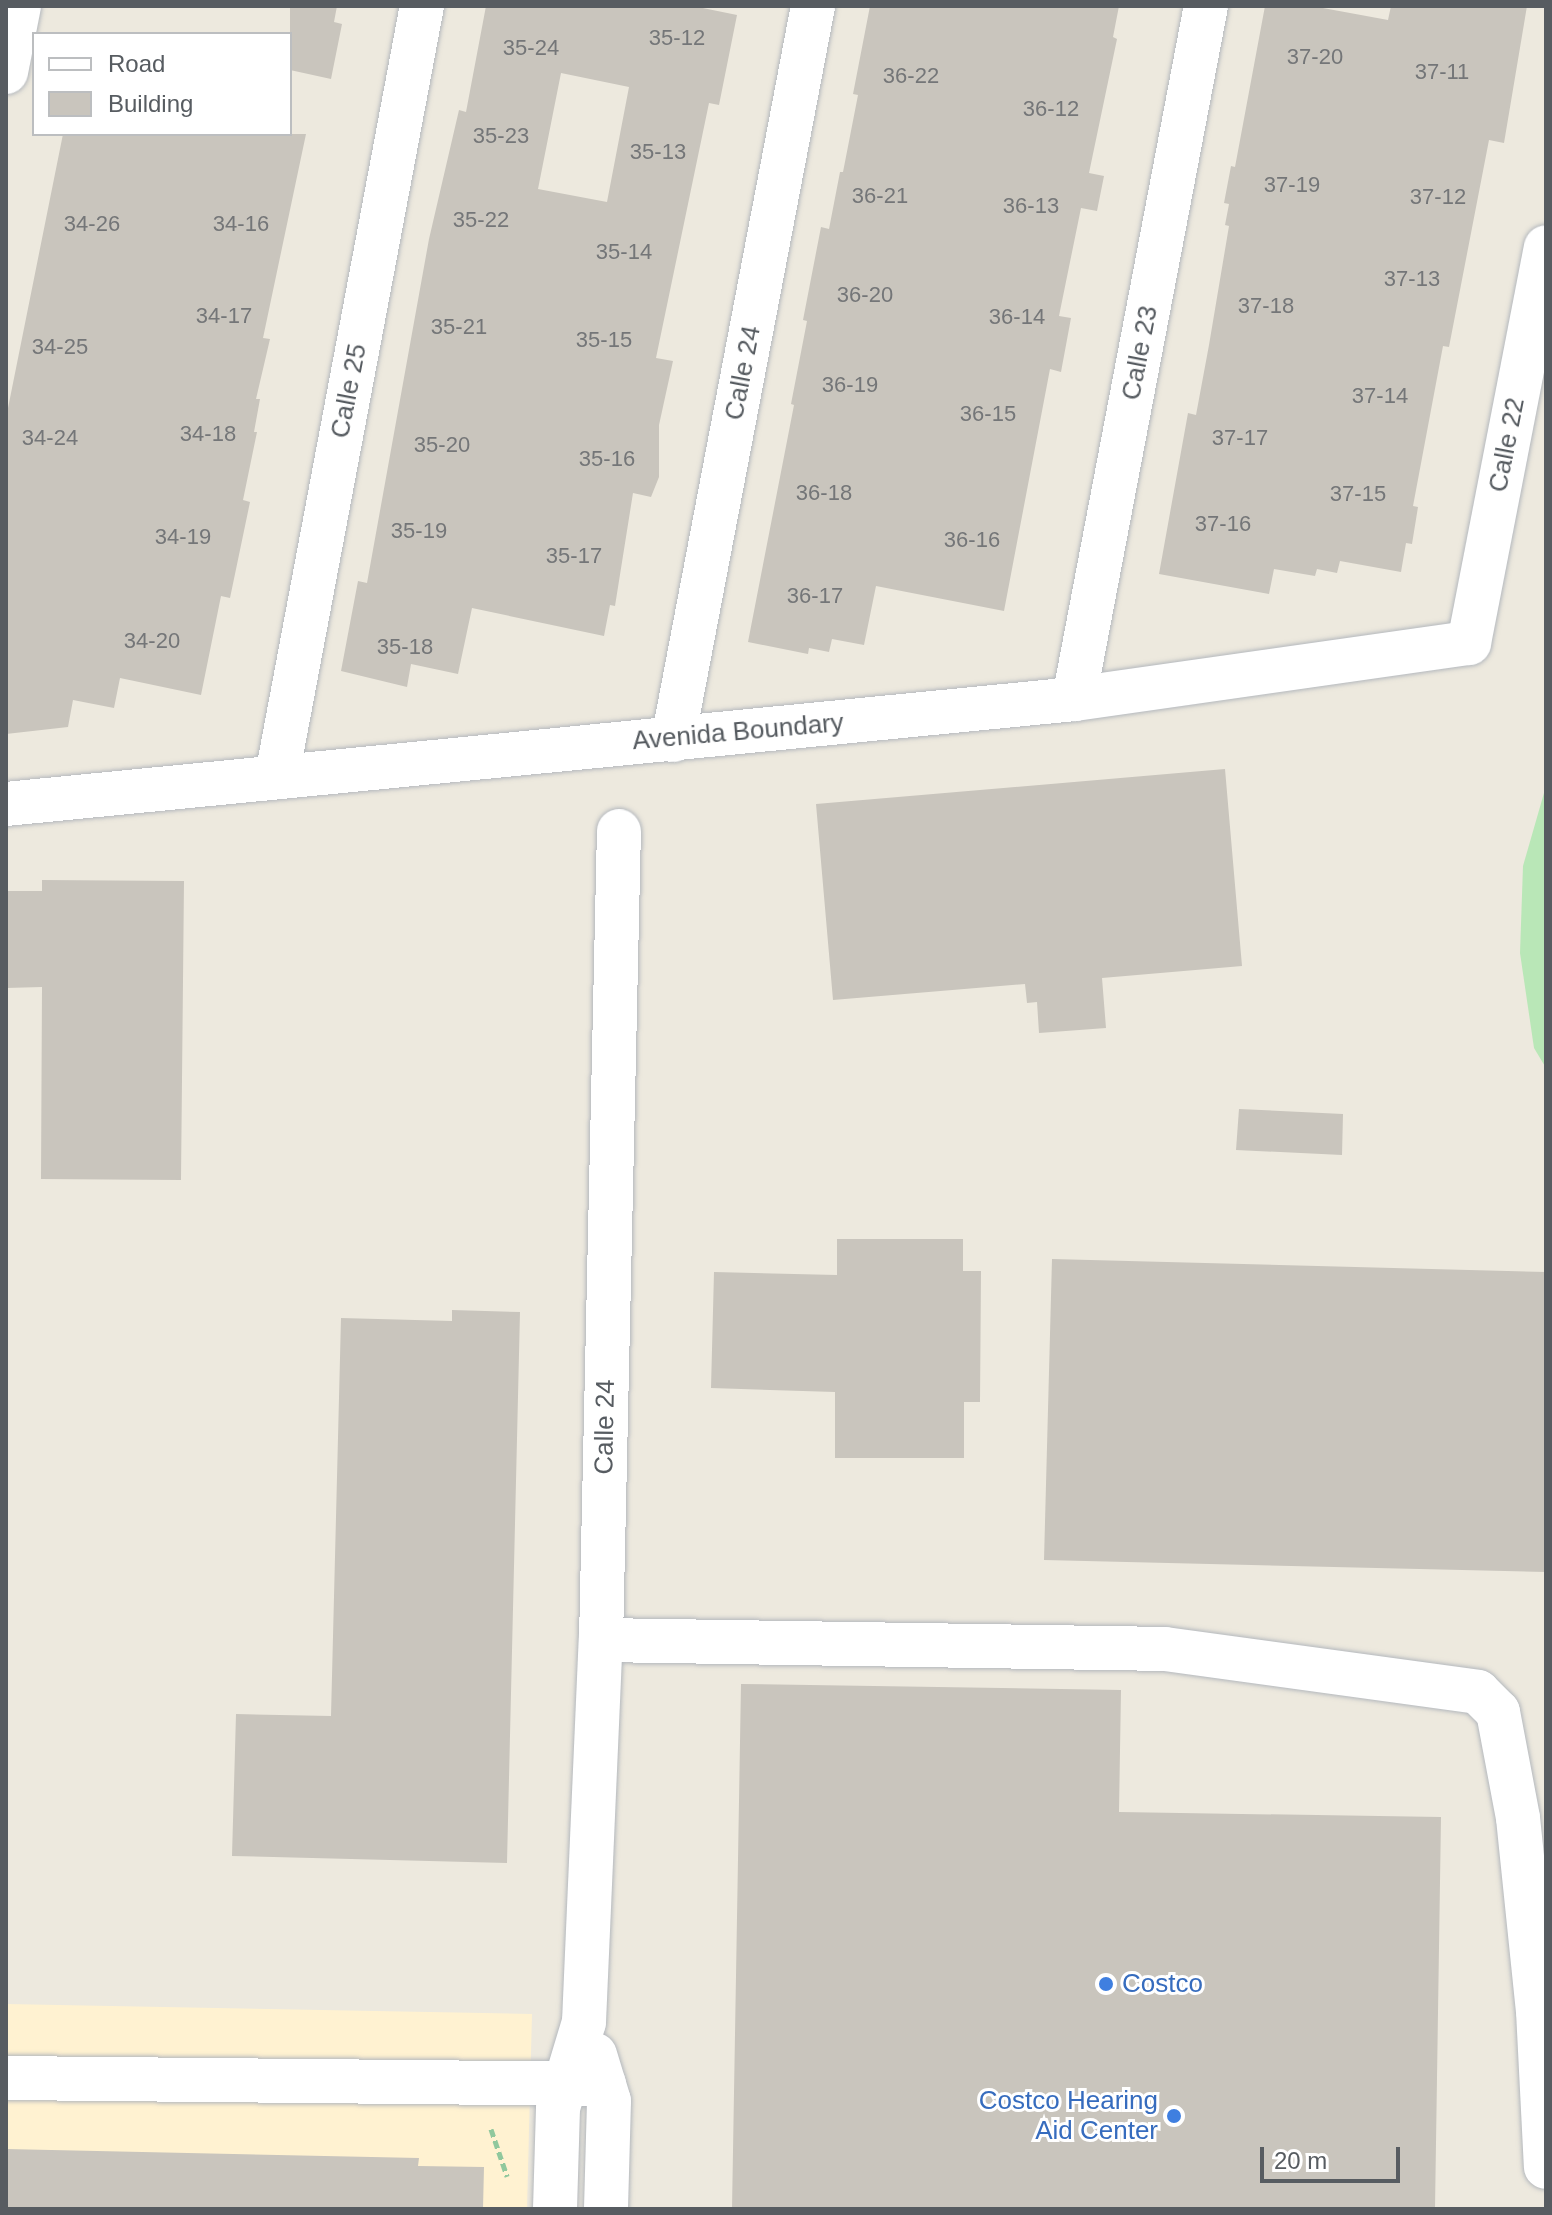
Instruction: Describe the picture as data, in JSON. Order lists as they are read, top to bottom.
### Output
{
  "streets": {
    "street": [
      "Calle 23",
      "Calle 24",
      "Calle 25",
      "Calle 22",
      "Avenida Boundary"
    ]
  },
  "crossings": [
    ["Calle 23", "Avenida Boundary"],
    ["Calle 24", "Avenida Boundary"],
    ["Calle 25", "Avenida Boundary"],
    ["Calle 22", "Avenida Boundary"]
  ],
  "places": ["Costco", "Costco Hearing Aid Center"],
  "house_numbers": [
    "35-12",
    "35-24",
    "37-20",
    "37-11",
    "36-22",
    "36-12",
    "35-23",
    "35-13",
    "37-19",
    "36-21",
    "37-12",
    "36-13",
    "35-22",
    "34-26",
    "34-16",
    "35-14",
    "37-13",
    "36-20",
    "37-18",
    "34-17",
    "36-14",
    "35-21",
    "35-15",
    "34-25",
    "36-19",
    "37-14",
    "36-15",
    "34-18",
    "34-24",
    "37-17",
    "35-20",
    "35-16",
    "36-18",
    "37-15",
    "37-16",
    "35-19",
    "34-19",
    "36-16",
    "35-17",
    "36-17",
    "34-20",
    "35-18"
  ],
  "legend": ["Road", "Building"],
  "scale_bar": "20 m"
}
